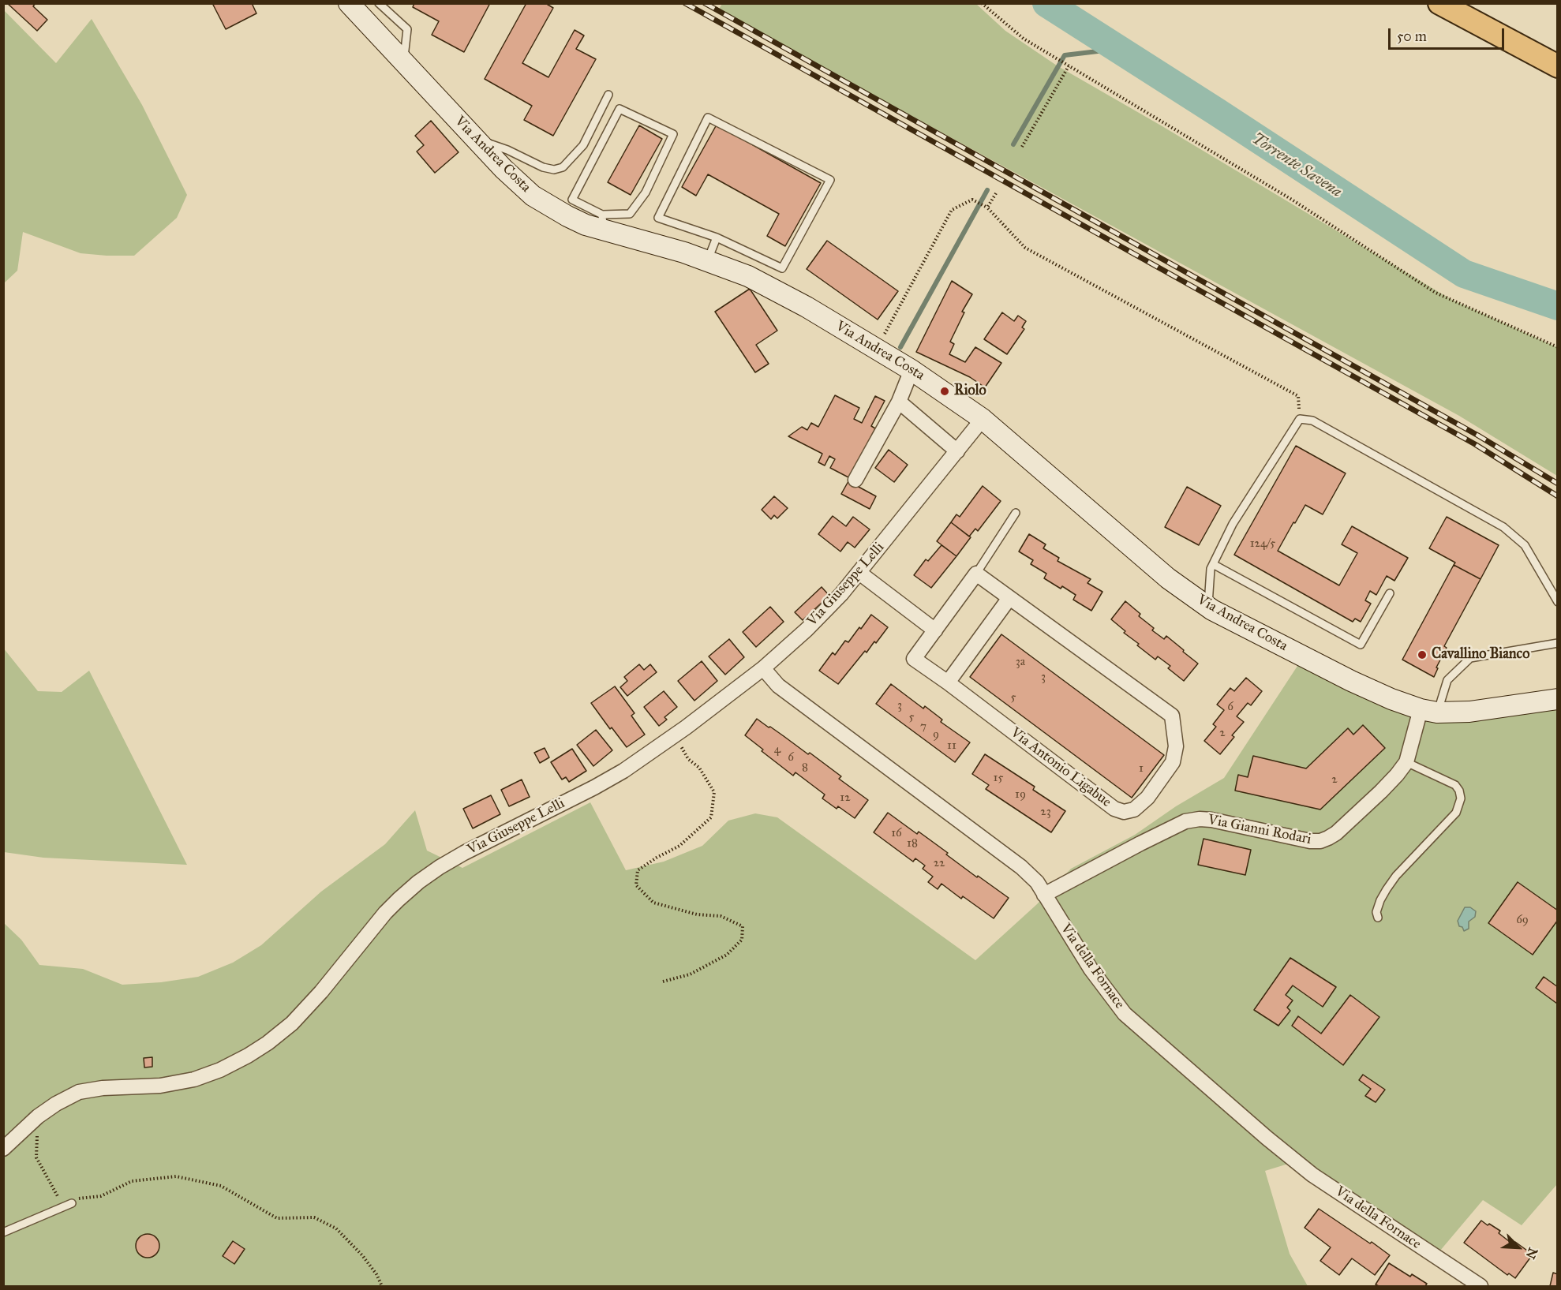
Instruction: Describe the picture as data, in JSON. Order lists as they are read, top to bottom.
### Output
{
  "streets": {
    "main road": ["Via Andrea Costa"],
    "street": [
      "Via Giuseppe Lelli",
      "Via Antonio Ligabue",
      "Via Gianni Rodari",
      "Via della Fornace"
    ]
  },
  "crossings": [
    ["Via Andrea Costa", "Via Giuseppe Lelli"],
    ["Via Andrea Costa", "Via Gianni Rodari"],
    ["Via Giuseppe Lelli", "Via della Fornace"],
    ["Via Gianni Rodari", "Via della Fornace"]
  ],
  "water": ["Torrente Savena"],
  "places": ["Riolo", "Cavallino Bianco"],
  "house_numbers": [
    "124/5",
    "3a",
    "3",
    "5",
    "3",
    "6",
    "5",
    "7",
    "2",
    "9",
    "11",
    "4",
    "6",
    "8",
    "1",
    "15",
    "2",
    "19",
    "12",
    "23",
    "16",
    "18",
    "22",
    "69"
  ],
  "scale_bar": "50 m",
  "north": "bottom right"
}
